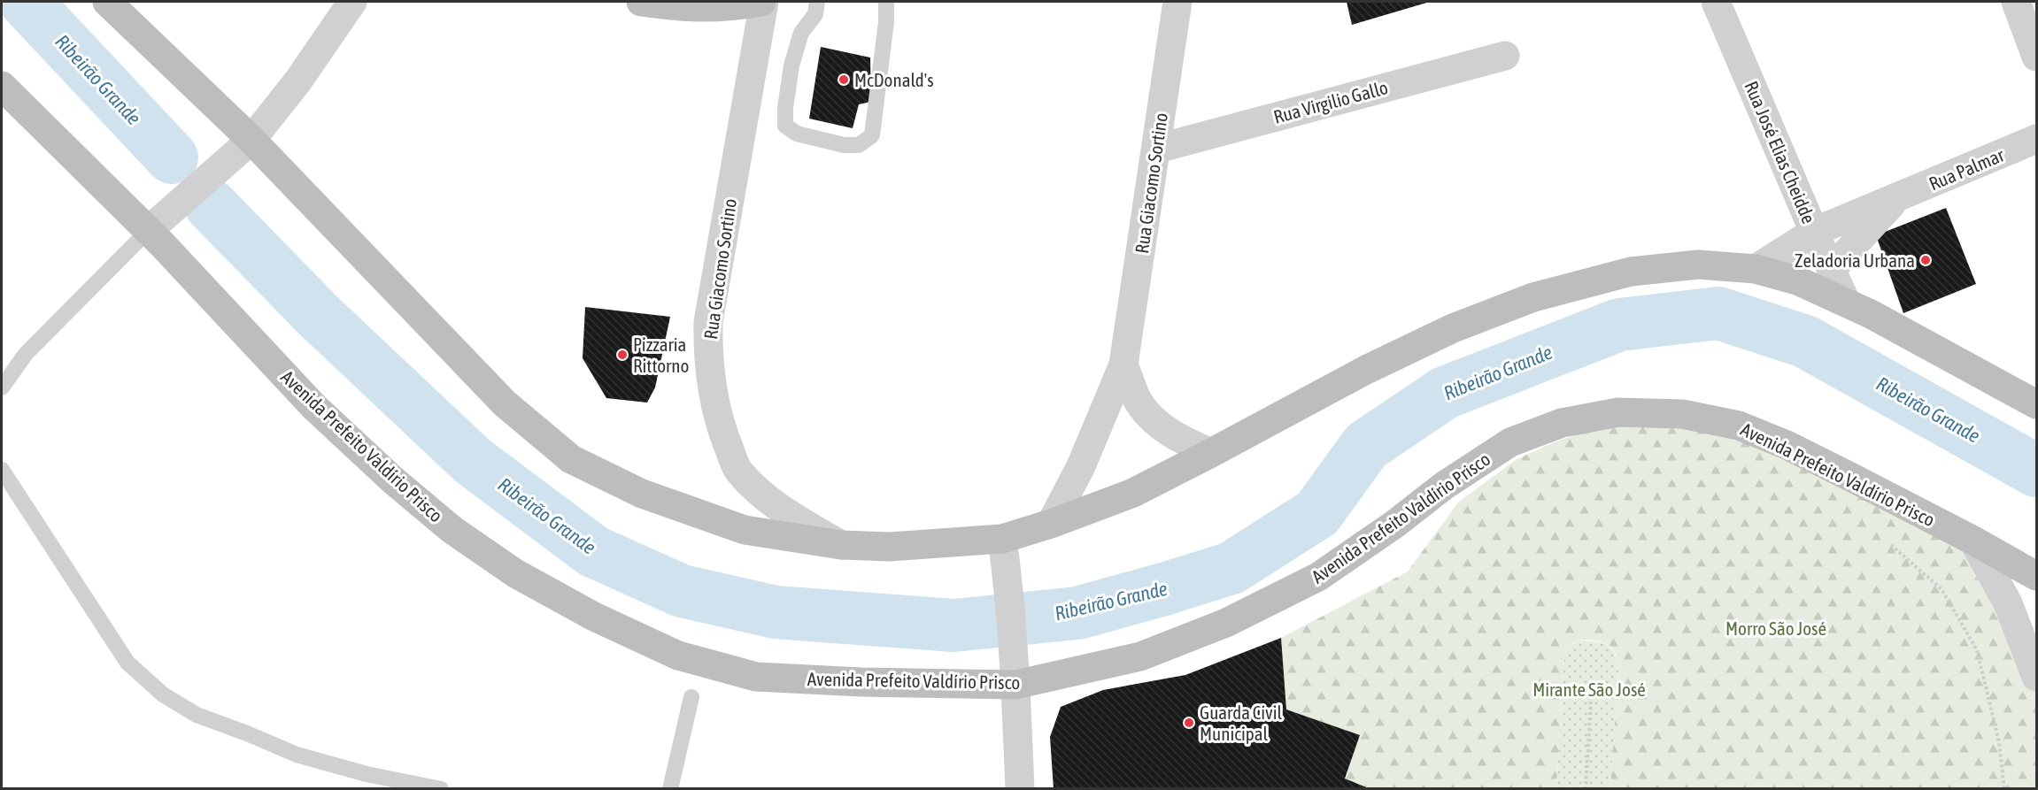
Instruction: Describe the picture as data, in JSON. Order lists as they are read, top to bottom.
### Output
{
  "streets": {
    "main road": ["Avenida Prefeito Valdírio Prisco"],
    "street": [
      "Rua Virgilio Gallo",
      "Rua José Elias Cheidde",
      "Rua Palmar",
      "Rua Giacomo Sortino"
    ]
  },
  "crossings": [
    ["Rua Virgilio Gallo", "Rua Giacomo Sortino"],
    ["Rua José Elias Cheidde", "Rua Palmar"]
  ],
  "water": ["Ribeirão Grande"],
  "parks": ["Morro São José", "Mirante São José"],
  "places": [
    "McDonald's",
    "Zeladoria Urbana",
    "Pizzaria Rittorno",
    "Guarda Civil Municipal"
  ]
}
